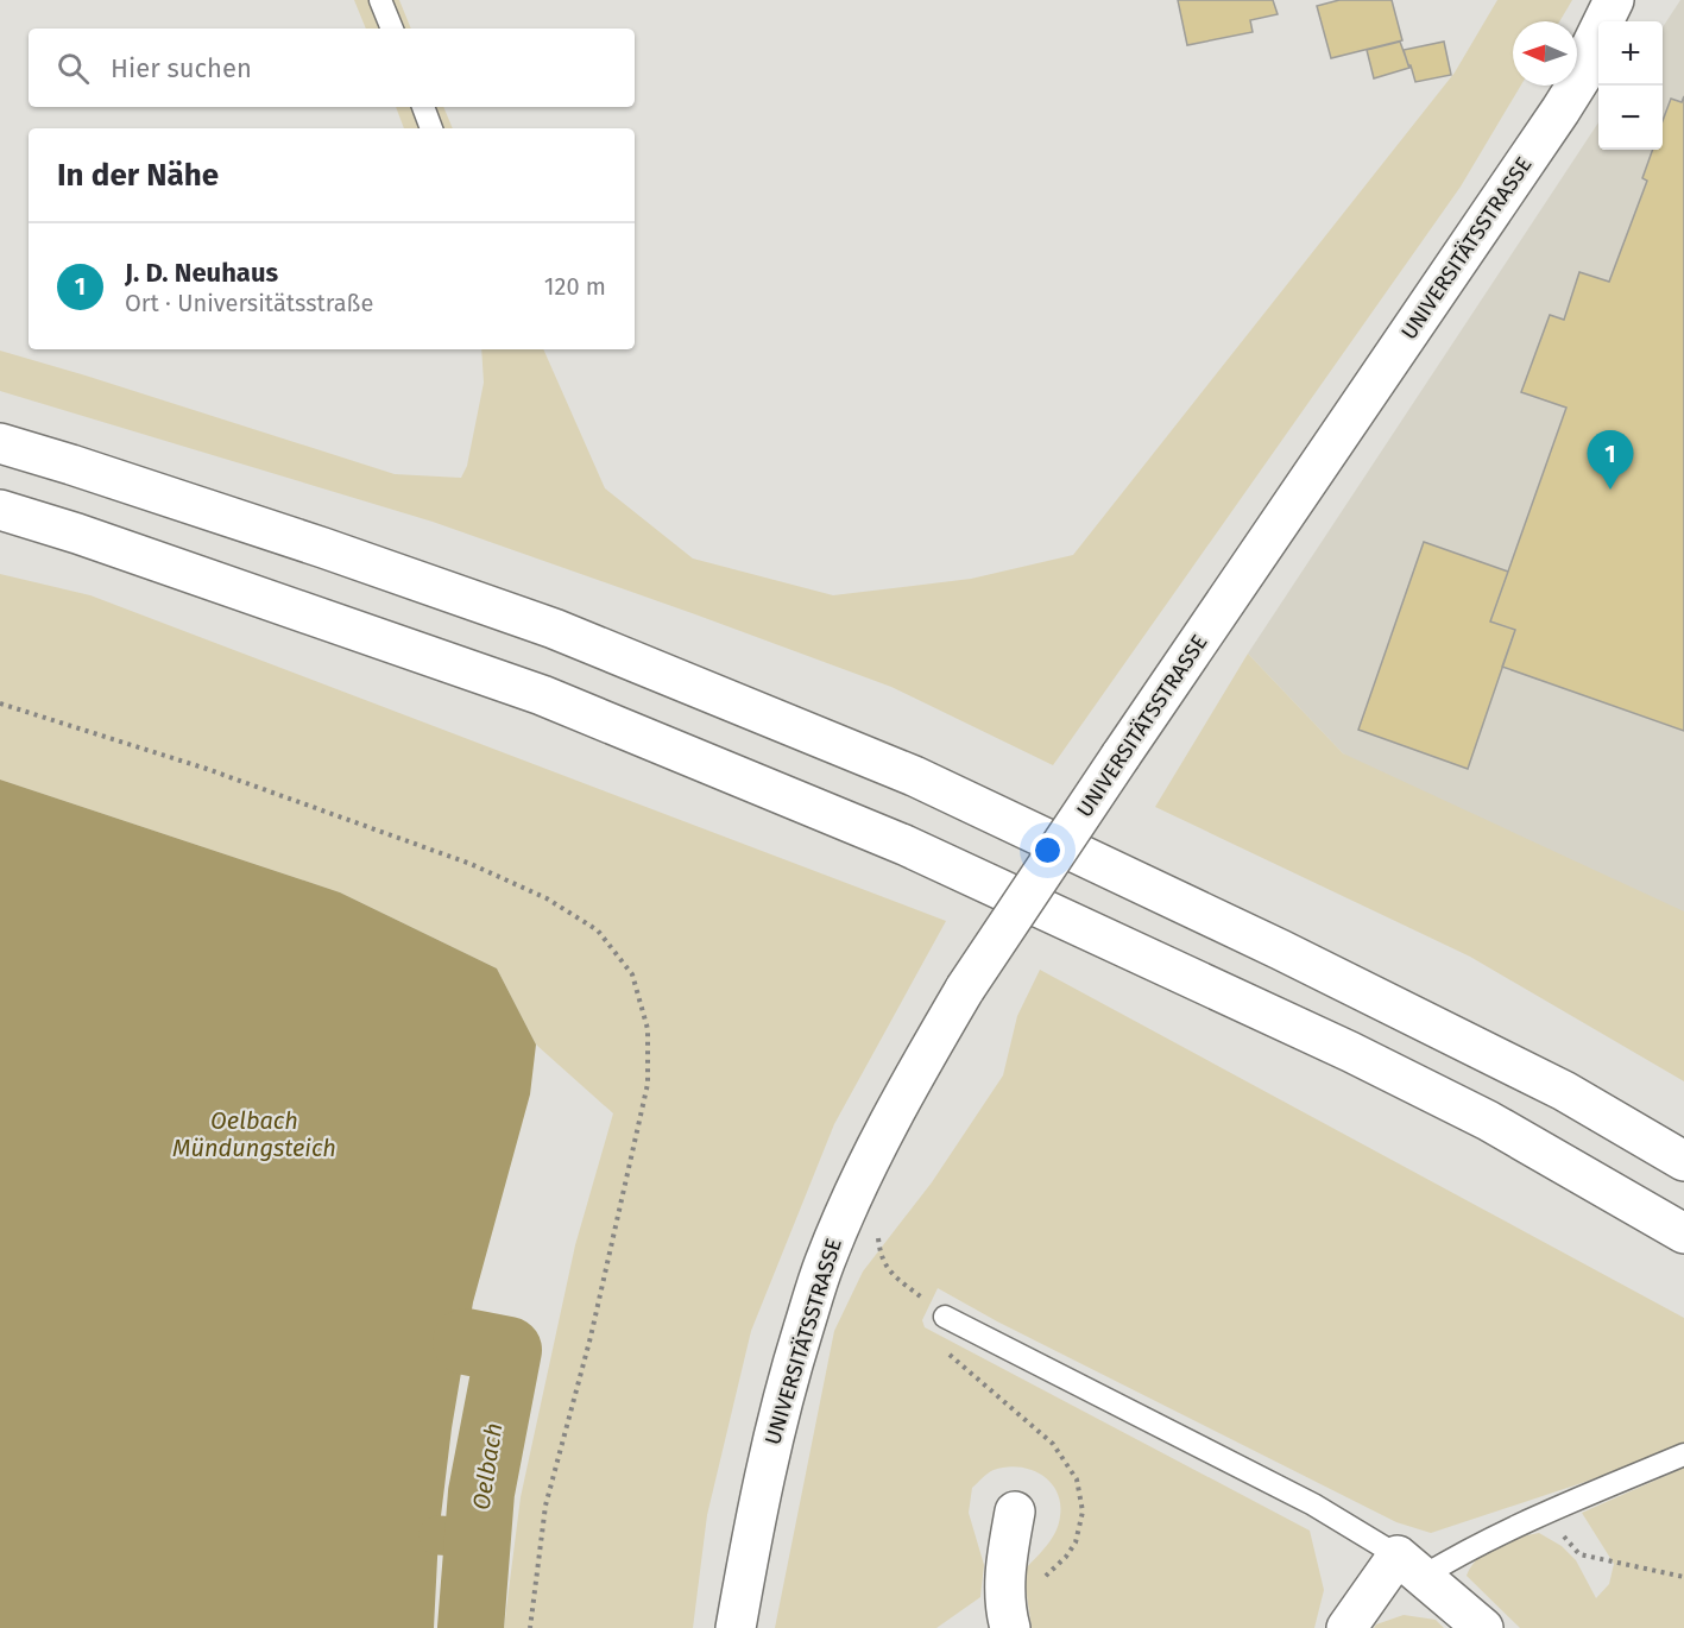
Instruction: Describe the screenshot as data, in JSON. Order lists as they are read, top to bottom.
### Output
{
  "streets": {
    "main road": ["UNIVERSITÄTSSTRASSE"]
  },
  "water": ["Oelbach Mündungsteich", "Oelbach"],
  "north": "left",
  "page": {
    "map_buttons": ["+", "−"],
    "search": "Hier suchen",
    "heading": "In der Nähe",
    "list": [
      {
        "mark": "1",
        "name": "J. D. Neuhaus",
        "note": "Ort · Universitätsstraße",
        "value": "120 m"
      }
    ],
    "pins": "1"
  }
}
